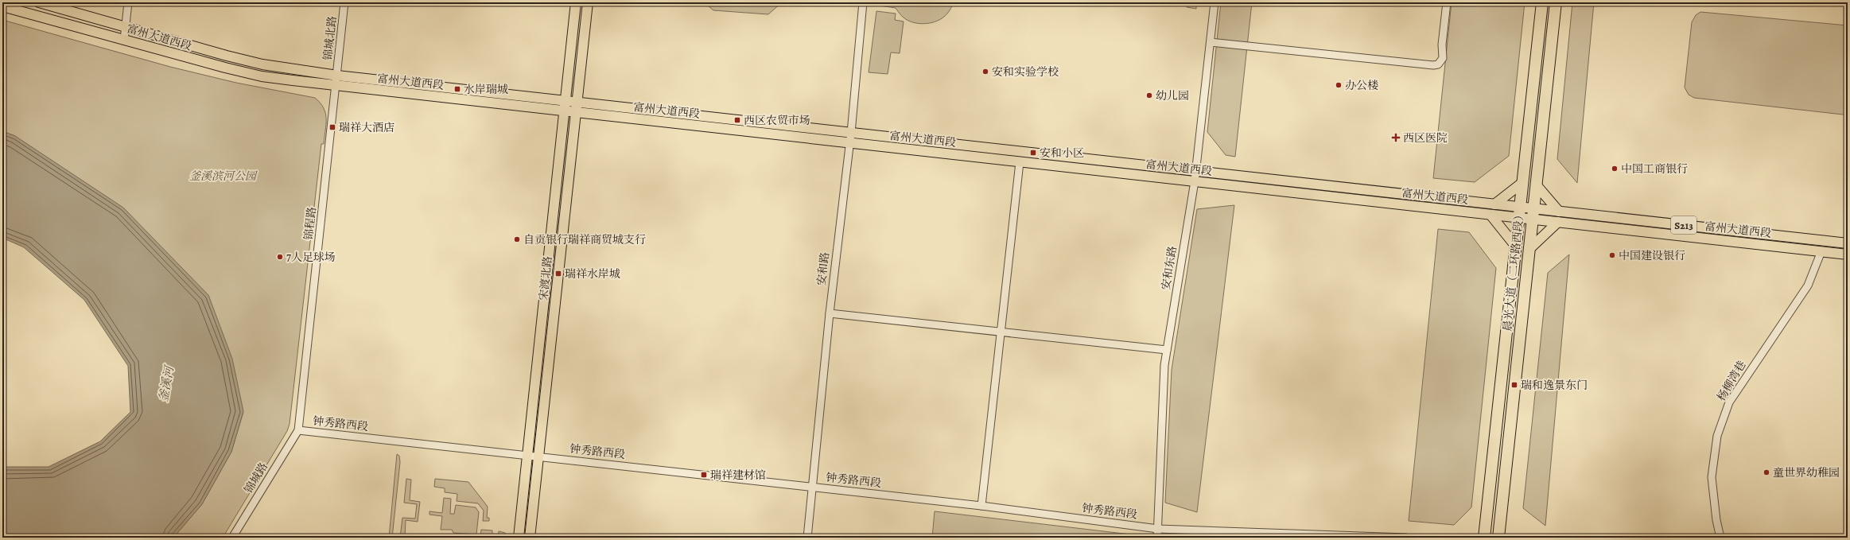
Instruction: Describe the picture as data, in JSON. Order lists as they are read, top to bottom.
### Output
{
  "streets": {
    "highway": ["晨光大道（二环路西段）"],
    "main road": ["富州大道西段", "S213", "宋渡北路"],
    "street": [
      "锦城北路",
      "锦程路",
      "安和东路",
      "安和路",
      "杨柳湾巷",
      "钟秀路西段",
      "锦城路"
    ]
  },
  "crossings": [
    ["富州大道西段", "锦城北路"],
    ["富州大道西段", "锦程路"],
    ["富州大道西段", "安和东路"],
    ["富州大道西段", "安和路"],
    ["富州大道西段", "晨光大道（二环路西段）"],
    ["富州大道西段", "宋渡北路"],
    ["富州大道西段", "杨柳湾巷"],
    ["锦城北路", "锦程路"],
    ["锦程路", "钟秀路西段"],
    ["锦程路", "锦城路"],
    ["安和东路", "钟秀路西段"],
    ["安和路", "钟秀路西段"],
    ["宋渡北路", "钟秀路西段"],
    ["钟秀路西段", "锦城路"]
  ],
  "water": ["釜溪河"],
  "parks": ["釜溪滨河公园"],
  "places": {
    "other": [
      "安和实验学校",
      "办公楼",
      "幼儿园",
      "中国工商银行",
      "自贡银行瑞祥商贸城支行",
      "中国建设银行",
      "7人足球场",
      "童世界幼稚园"
    ],
    "transit": [
      "水岸瑞城",
      "西区农贸市场",
      "瑞祥大酒店",
      "安和小区",
      "瑞祥水岸城",
      "瑞和逸景东门",
      "瑞祥建材馆"
    ],
    "health": ["西区医院"]
  }
}
